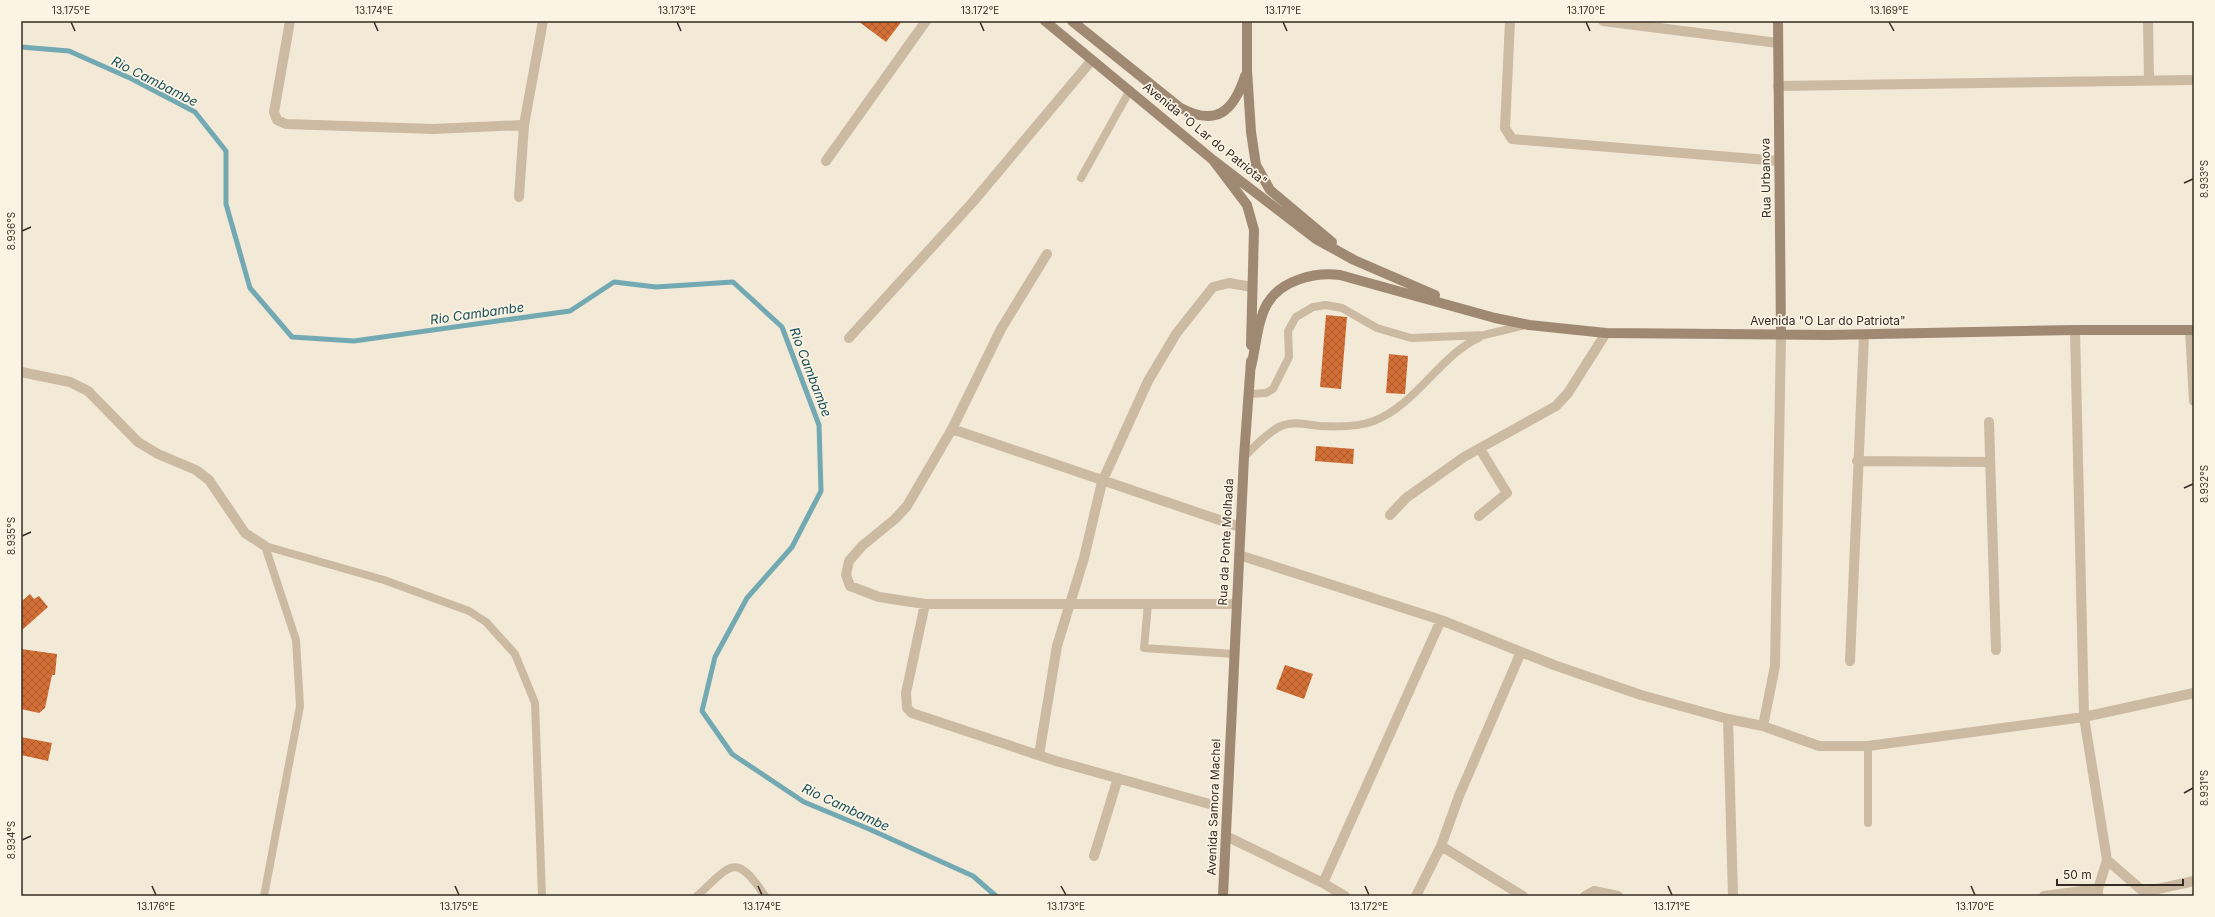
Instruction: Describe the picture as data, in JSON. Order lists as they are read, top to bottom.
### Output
{
  "streets": {
    "main road": [
      "Avenida \"O Lar do Patriota\"",
      "Rua Urbanova",
      "Rua da Ponte Molhada",
      "Avenida Samora Machel"
    ]
  },
  "crossings": [
    ["Avenida \"O Lar do Patriota\"", "Rua Urbanova"],
    ["Avenida \"O Lar do Patriota\"", "Rua da Ponte Molhada"],
    ["Rua da Ponte Molhada", "Avenida Samora Machel"]
  ],
  "water": ["Rio Cambambe"],
  "scale_bar": "50 m",
  "coordinates": [
    "13.175°E",
    "13.174°E",
    "13.173°E",
    "13.172°E",
    "13.171°E",
    "13.170°E",
    "13.169°E",
    "8.933°S",
    "8.936°S",
    "8.932°S",
    "8.935°S",
    "8.931°S",
    "8.934°S",
    "13.176°E"
  ]
}
